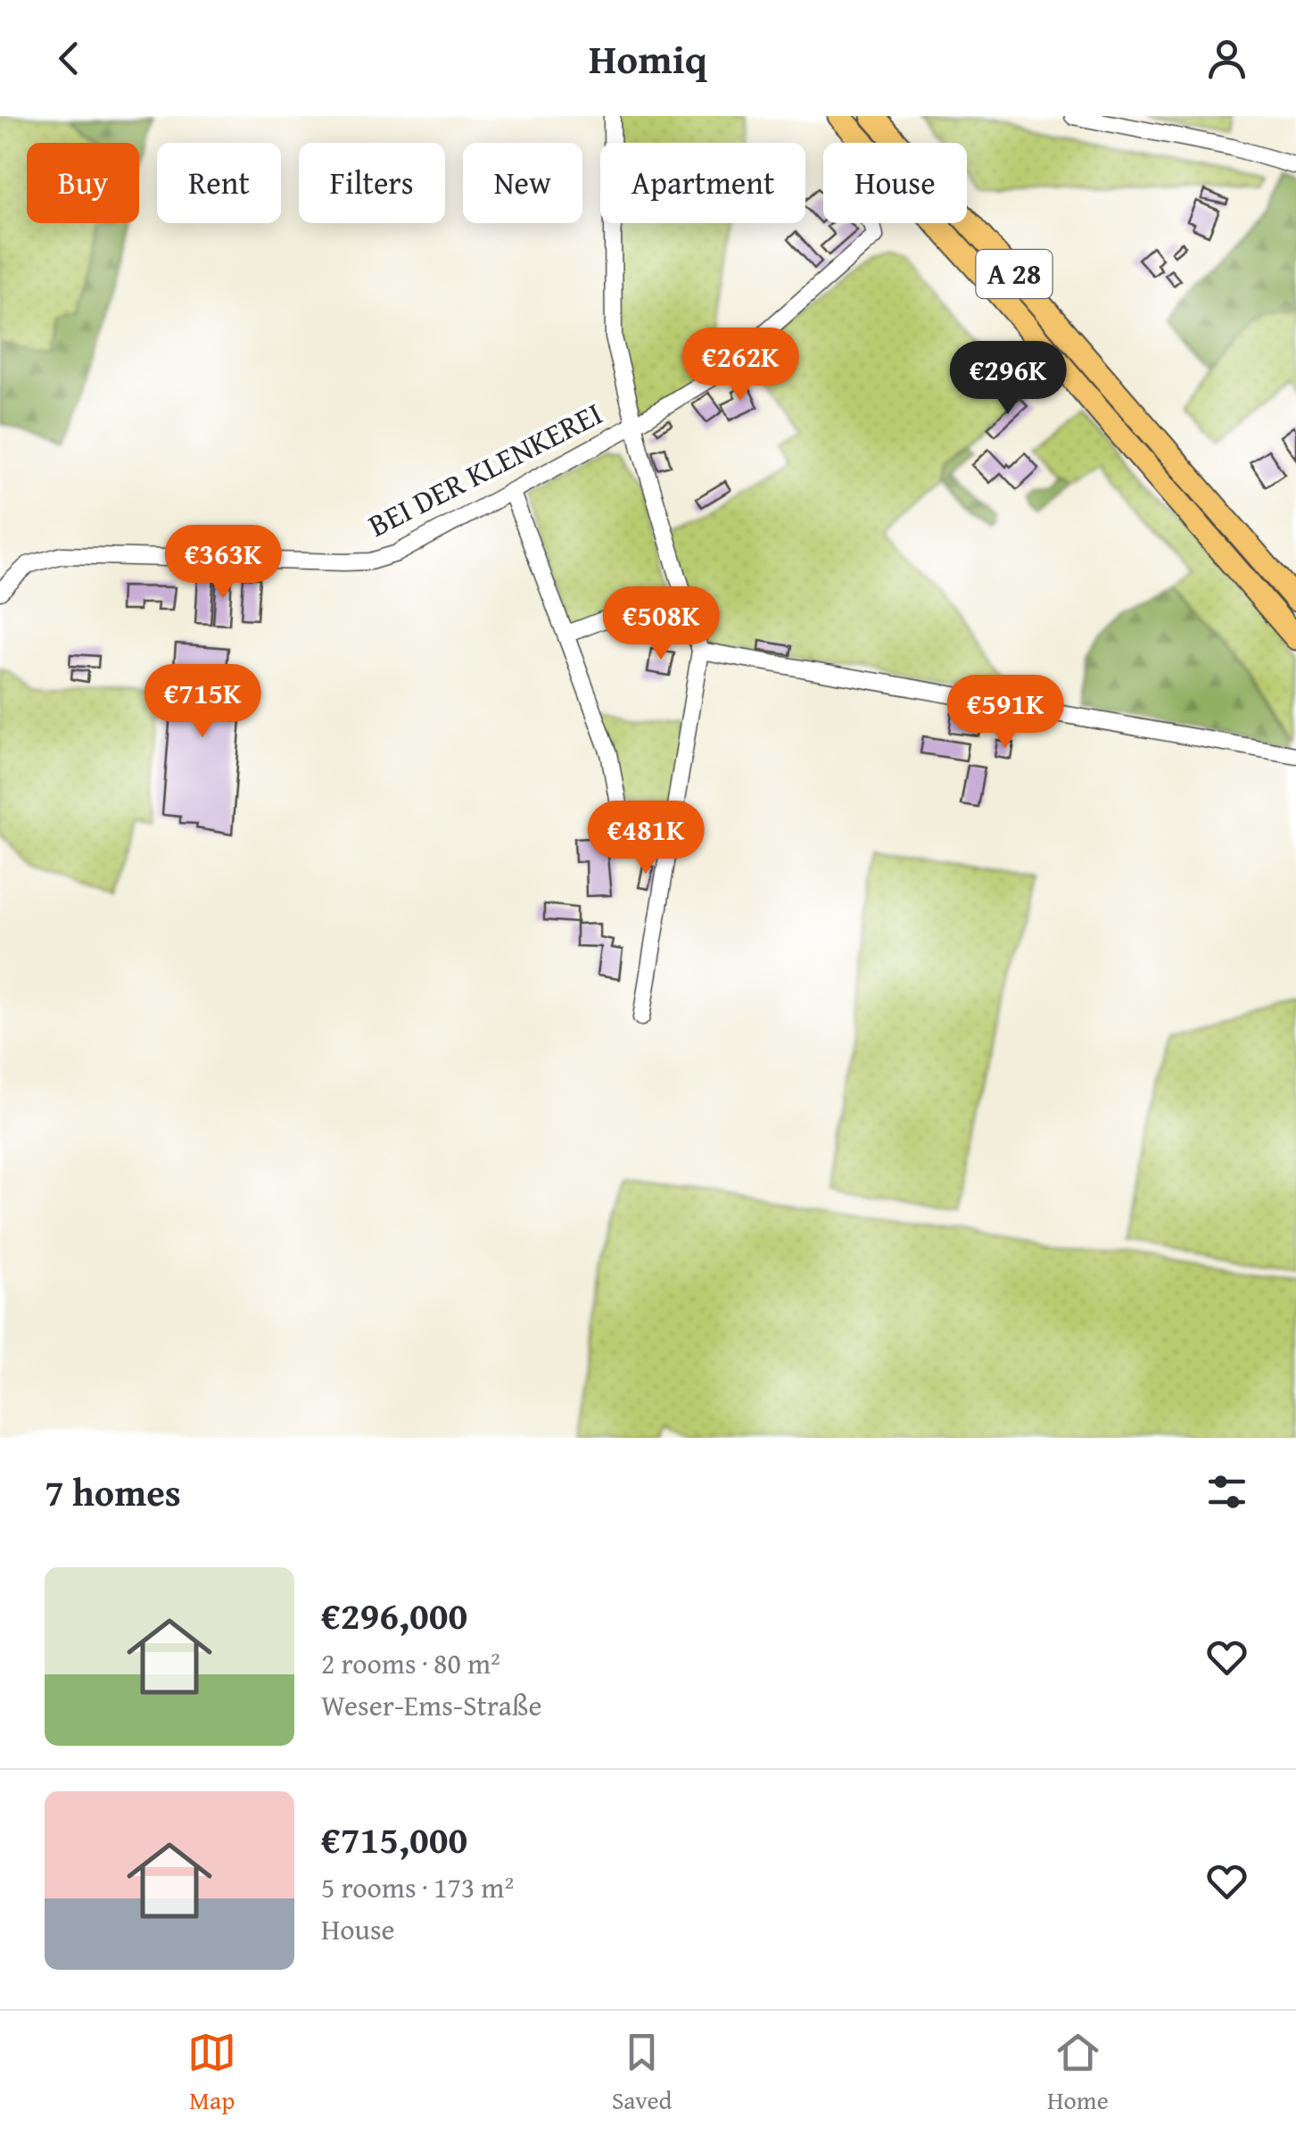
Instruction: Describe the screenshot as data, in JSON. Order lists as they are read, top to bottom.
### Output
{
  "streets": {
    "highway": ["A 28"],
    "street": ["BEI DER KLENKEREI"]
  },
  "page": {
    "header": "Homiq",
    "chip": [
      "Buy",
      "Rent",
      "Filters",
      "New",
      "Apartment",
      "House"
    ],
    "price": [
      "€262K",
      "€296K",
      "€363K",
      "€508K",
      "€715K",
      "€591K",
      "€481K"
    ],
    "heading": "7 homes",
    "list": [
      {
        "name": "€296,000",
        "note": "2 rooms · 80 m² · Weser-Ems-Straße"
      },
      {
        "name": "€715,000",
        "note": "5 rooms · 173 m² · House"
      }
    ],
    "tabs": ["Map", "Saved", "Home"]
  }
}
